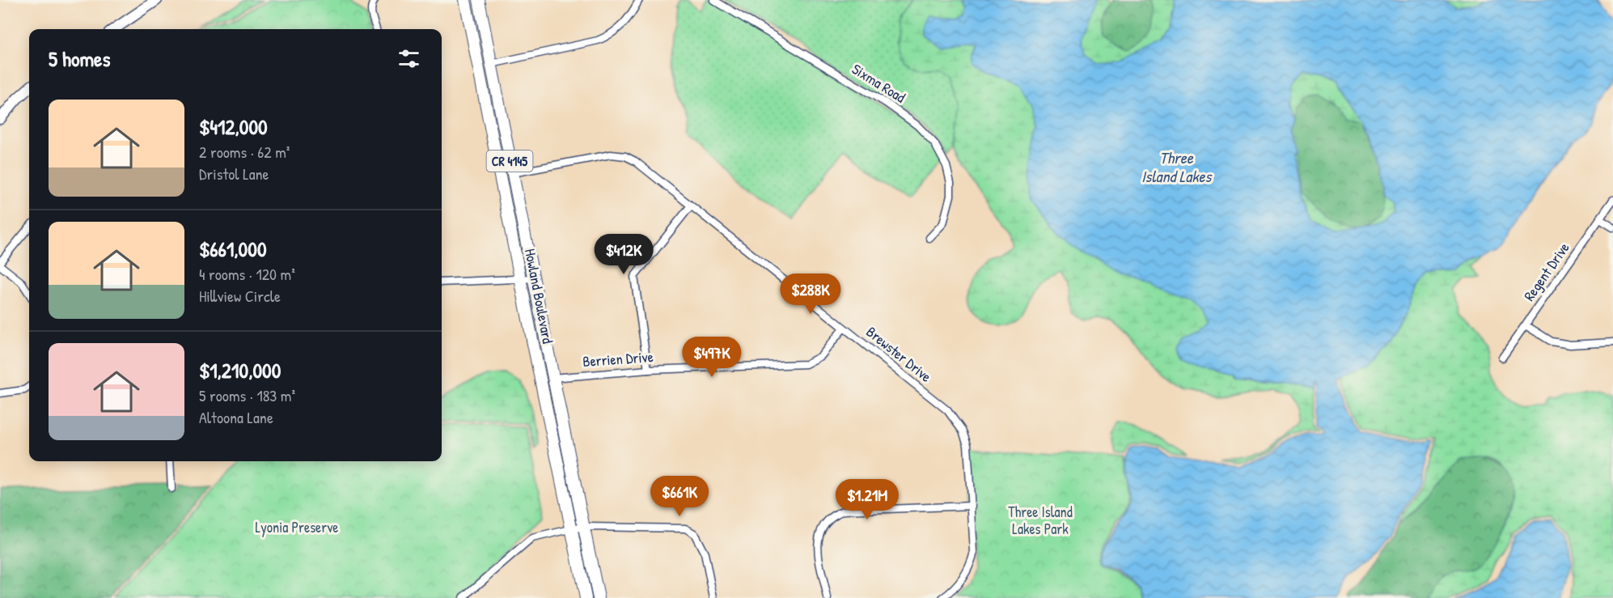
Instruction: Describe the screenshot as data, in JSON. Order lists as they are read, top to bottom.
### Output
{
  "streets": {
    "main road": ["CR 4145", "Howland Boulevard"],
    "street": [
      "Sixma Road",
      "Regent Drive",
      "Brewster Drive",
      "Berrien Drive"
    ]
  },
  "crossings": [
    ["Howland Boulevard", "Brewster Drive"],
    ["Howland Boulevard", "Berrien Drive"],
    ["Brewster Drive", "Berrien Drive"]
  ],
  "water": ["Three Island Lakes"],
  "parks": ["Three Island Lakes Park", "Lyonia Preserve"],
  "page": {
    "heading": "5 homes",
    "list": [
      {
        "name": "$412,000",
        "note": "2 rooms · 62 m² · Dristol Lane"
      },
      {
        "name": "$661,000",
        "note": "4 rooms · 120 m² · Hillview Circle"
      },
      {
        "name": "$1,210,000",
        "note": "5 rooms · 183 m² · Altoona Lane"
      }
    ],
    "price": [
      "$412K",
      "$288K",
      "$497K",
      "$661K",
      "$1.21M"
    ]
  }
}
